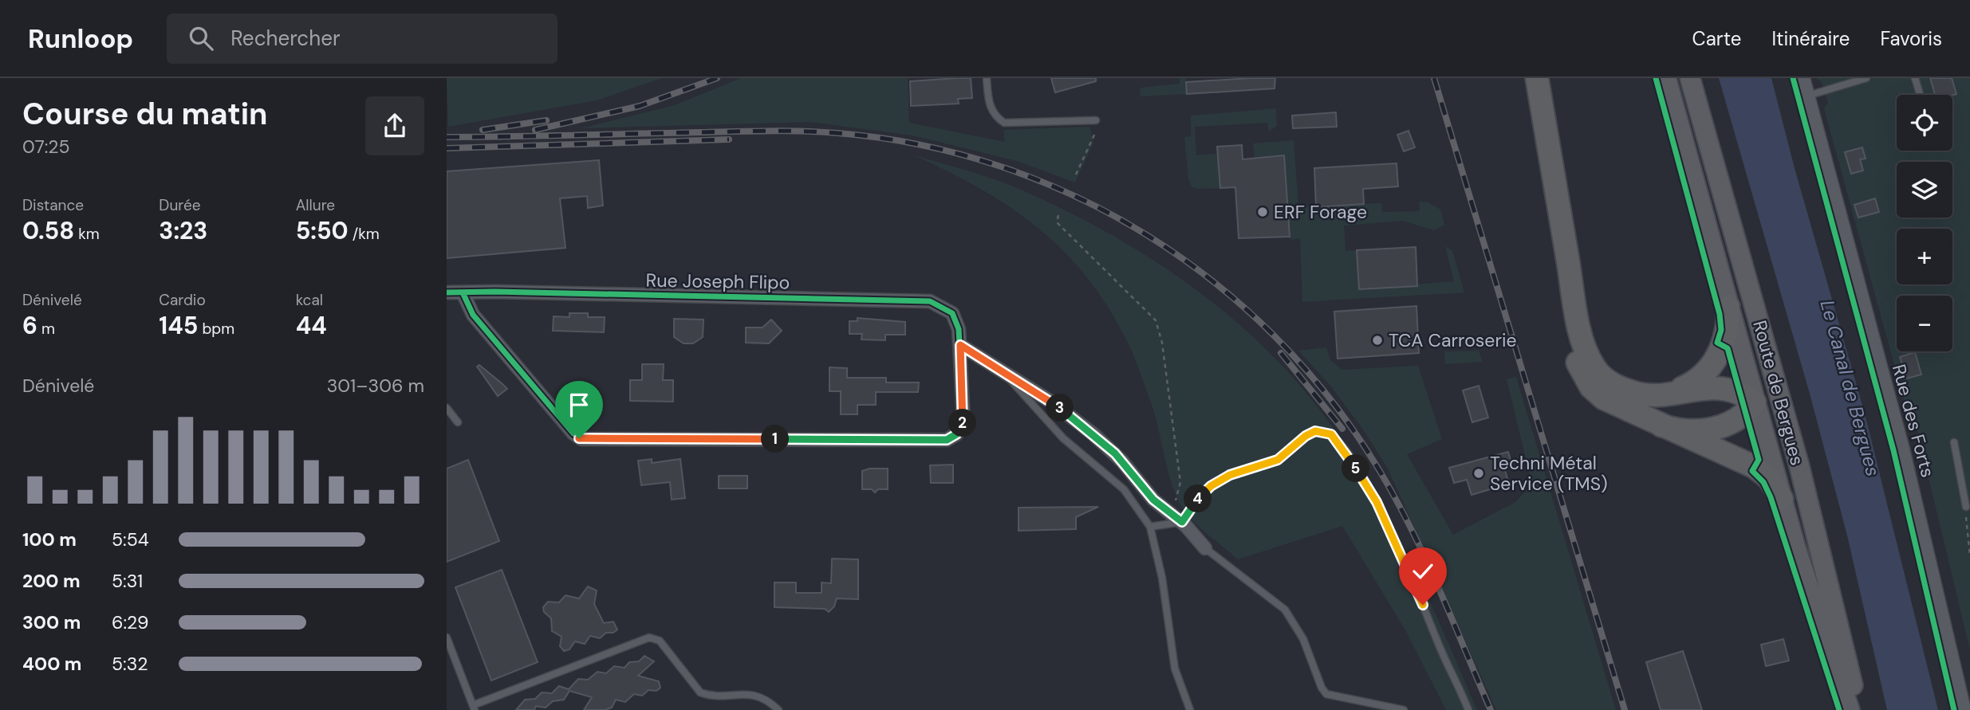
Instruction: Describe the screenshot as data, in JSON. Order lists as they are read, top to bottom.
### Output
{
  "streets": {
    "main road": ["Route de Bergues"],
    "street": ["Rue Joseph Flipo", "Rue des Forts"]
  },
  "water": ["Le Canal de Bergues"],
  "places": ["ERF Forage", "TCA Carroserie", "Techni Métal Service (TMS)"],
  "page": {
    "header": "Runloop",
    "search": "Rechercher",
    "nav": ["Carte", "Itinéraire", "Favoris"],
    "heading": ["Course du matin", "07:25"],
    "map_buttons": ["+", "−"],
    "stats": [
      ["Distance", "0.58 km"],
      ["Durée", "3:23"],
      ["Allure", "5:50 /km"],
      ["Dénivelé", "6 m"],
      ["Cardio", "145 bpm"],
      ["kcal", "44"]
    ],
    "chart": ["Dénivelé", "301–306 m"],
    "pins": [
      "3",
      "2",
      "1",
      "5",
      "4"
    ],
    "list": [
      {
        "name": "100 m",
        "note": "5:54"
      },
      {
        "name": "200 m",
        "note": "5:31"
      },
      {
        "name": "300 m",
        "note": "6:29"
      },
      {
        "name": "400 m",
        "note": "5:32"
      }
    ]
  }
}
